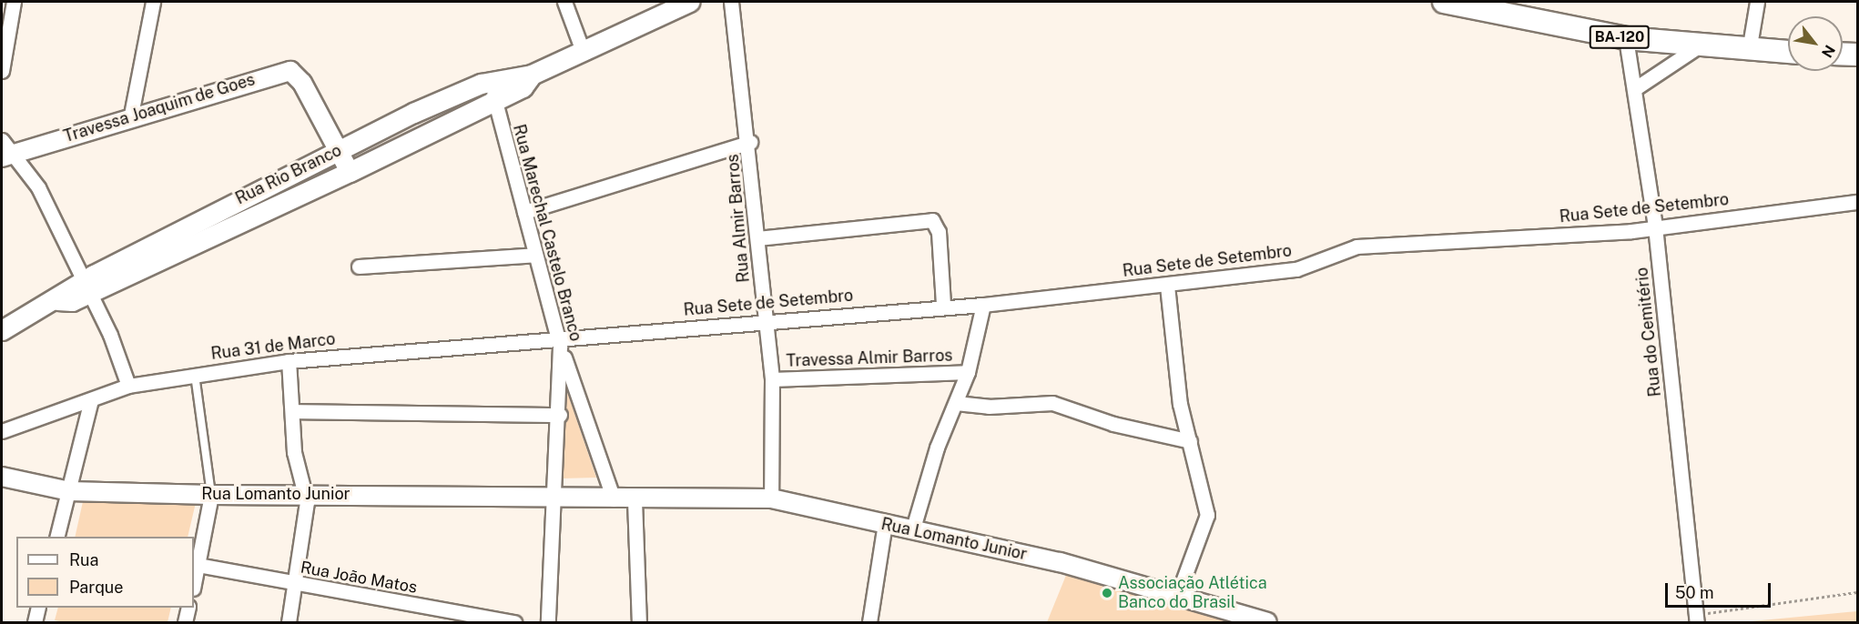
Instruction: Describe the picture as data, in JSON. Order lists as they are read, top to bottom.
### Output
{
  "streets": {
    "main road": ["BA-120", "Rua Rio Branco"],
    "street": [
      "Travessa Joaquim de Goes",
      "Rua Sete de Setembro",
      "Rua Almir Barros",
      "Rua Marechal Castelo Branco",
      "Rua do Cemitério",
      "Rua 31 de Marco",
      "Travessa Almir Barros",
      "Rua Lomanto Junior",
      "Rua João Matos"
    ]
  },
  "crossings": [
    ["BA-120", "Rua do Cemitério"],
    ["Travessa Joaquim de Goes", "Rua Rio Branco"],
    ["Rua Rio Branco", "Rua Marechal Castelo Branco"],
    ["Rua Sete de Setembro", "Rua Almir Barros"],
    ["Rua Sete de Setembro", "Rua Marechal Castelo Branco"],
    ["Rua Sete de Setembro", "Rua do Cemitério"],
    ["Rua Sete de Setembro", "Rua 31 de Marco"],
    ["Rua Almir Barros", "Travessa Almir Barros"],
    ["Rua Almir Barros", "Rua Lomanto Junior"],
    ["Rua Marechal Castelo Branco", "Rua 31 de Marco"],
    ["Rua Marechal Castelo Branco", "Rua Lomanto Junior"]
  ],
  "places": ["Associação Atlética Banco do Brasil"],
  "legend": ["Rua", "Parque"],
  "scale_bar": "50 m",
  "north": "bottom right"
}
